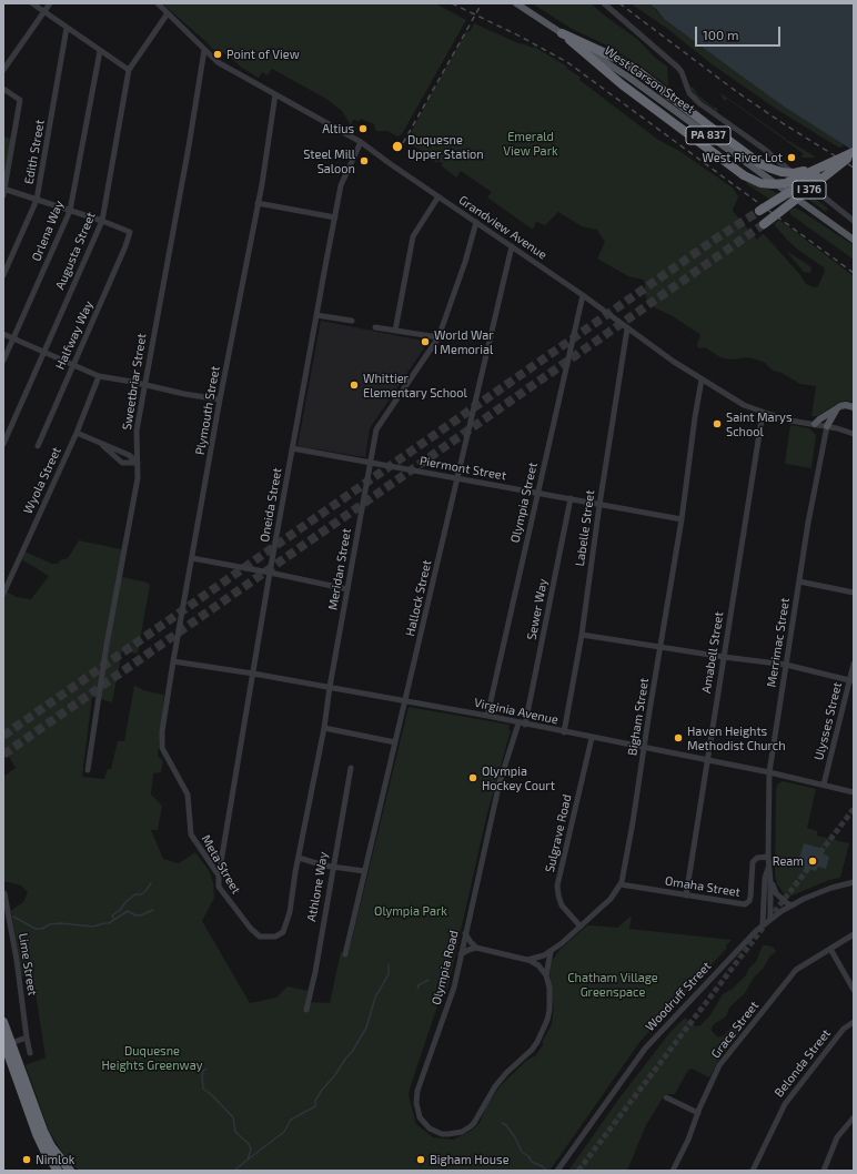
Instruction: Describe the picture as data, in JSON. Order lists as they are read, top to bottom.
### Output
{
  "streets": {
    "highway": ["I 376"],
    "main road": ["West Carson Street", "PA 837"],
    "street": [
      "Edith Street",
      "Grandview Avenue",
      "Orlena Way",
      "Augusta Street",
      "Halfway Way",
      "Sweetbriar Street",
      "Plymouth Street",
      "Piermont Street",
      "Wyola Street",
      "Olympia Street",
      "Oneida Street",
      "Labelle Street",
      "Meridan Street",
      "Hallock Street",
      "Sewer Way",
      "Merrimac Street",
      "Amabell Street",
      "Virginia Avenue",
      "Bigham Street",
      "Ulysses Street",
      "Sulgrave Road",
      "Meta Street",
      "Athlone Way",
      "Omaha Street",
      "Lime Street",
      "Olympia Road",
      "Woodruff Street",
      "Grace Street",
      "Belonda Street"
    ]
  },
  "crossings": [
    ["Grandview Avenue", "Augusta Street"],
    ["Grandview Avenue", "Sweetbriar Street"],
    ["Grandview Avenue", "Plymouth Street"],
    ["Grandview Avenue", "Olympia Street"],
    ["Grandview Avenue", "Oneida Street"],
    ["Grandview Avenue", "Labelle Street"],
    ["Grandview Avenue", "Meridan Street"],
    ["Grandview Avenue", "Hallock Street"],
    ["Grandview Avenue", "Merrimac Street"],
    ["Grandview Avenue", "Amabell Street"],
    ["Grandview Avenue", "Bigham Street"],
    ["Augusta Street", "Halfway Way"],
    ["Plymouth Street", "Virginia Avenue"],
    ["Plymouth Street", "Meta Street"],
    ["Piermont Street", "Olympia Street"],
    ["Piermont Street", "Oneida Street"],
    ["Piermont Street", "Labelle Street"],
    ["Piermont Street", "Meridan Street"],
    ["Piermont Street", "Hallock Street"],
    ["Piermont Street", "Sewer Way"],
    ["Piermont Street", "Bigham Street"],
    ["Olympia Street", "Virginia Avenue"],
    ["Oneida Street", "Virginia Avenue"],
    ["Oneida Street", "Meta Street"],
    ["Labelle Street", "Virginia Avenue"],
    ["Meridan Street", "Virginia Avenue"],
    ["Meridan Street", "Meta Street"],
    ["Hallock Street", "Virginia Avenue"],
    ["Sewer Way", "Virginia Avenue"],
    ["Merrimac Street", "Virginia Avenue"],
    ["Merrimac Street", "Omaha Street"],
    ["Merrimac Street", "Woodruff Street"],
    ["Amabell Street", "Virginia Avenue"],
    ["Amabell Street", "Omaha Street"],
    ["Virginia Avenue", "Bigham Street"],
    ["Virginia Avenue", "Ulysses Street"],
    ["Virginia Avenue", "Sulgrave Road"],
    ["Virginia Avenue", "Olympia Road"],
    ["Bigham Street", "Sulgrave Road"],
    ["Bigham Street", "Omaha Street"]
  ],
  "parks": [
    "Emerald View Park",
    "Olympia Park",
    "Chatham Village Greenspace",
    "Duquesne Heights Greenway"
  ],
  "places": [
    "Point of View",
    "Altius",
    "Duquesne Upper Station",
    "West River Lot",
    "Steel Mill Saloon",
    "World War I Memorial",
    "Whittier Elementary School",
    "Saint Marys School",
    "Haven Heights Methodist Church",
    "Olympia Hockey Court",
    "Ream",
    "Nimlok",
    "Bigham House"
  ],
  "scale_bar": "100 m"
}
